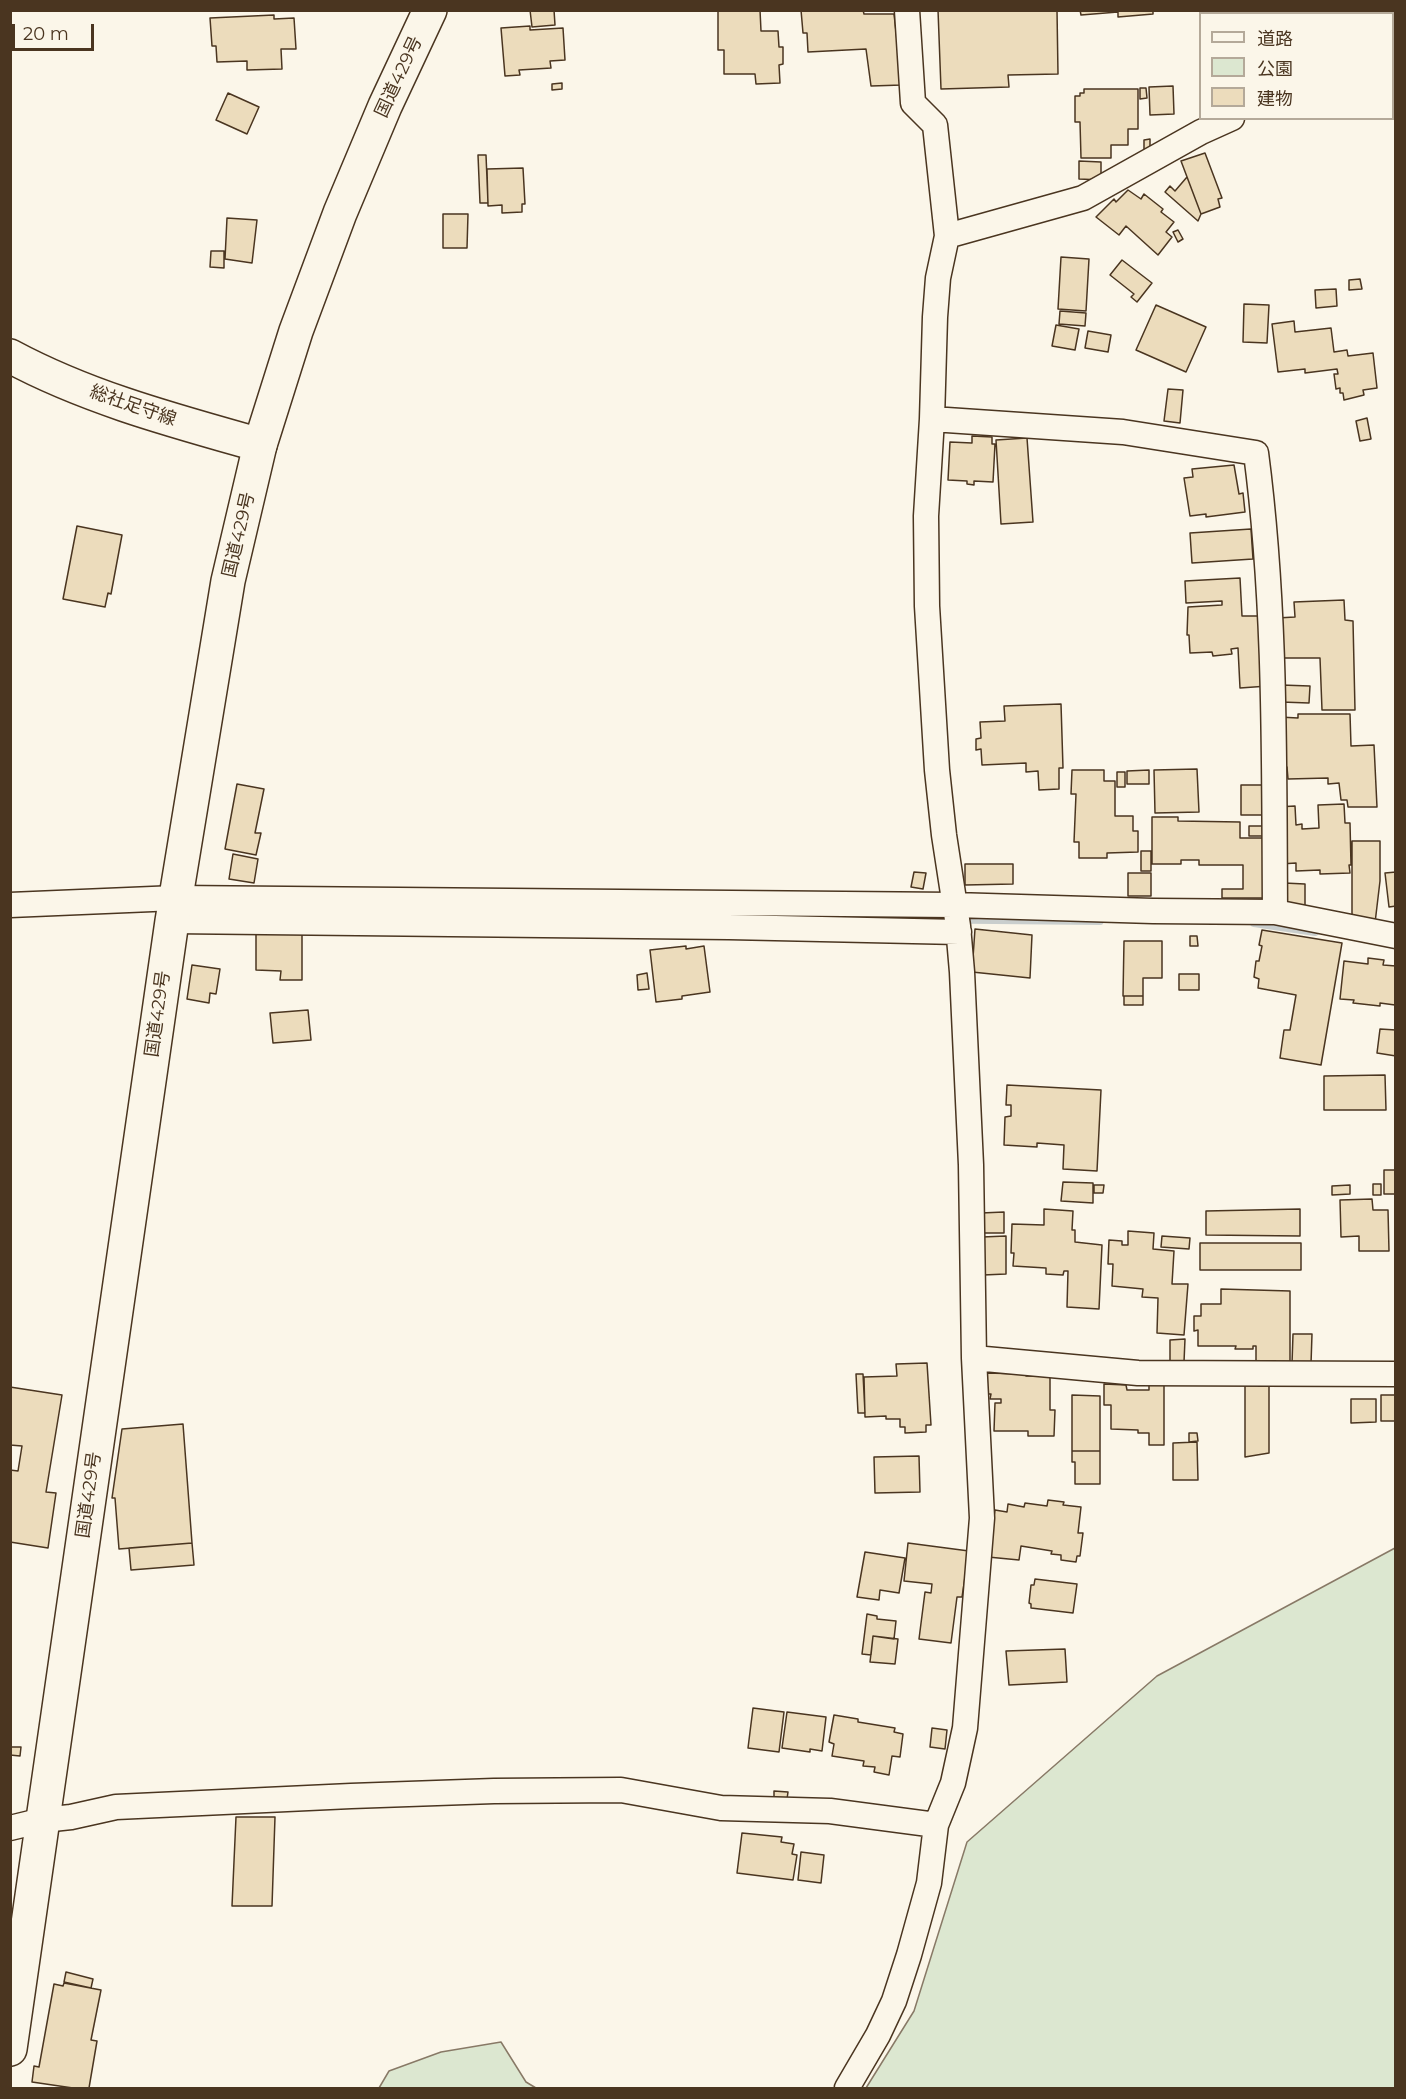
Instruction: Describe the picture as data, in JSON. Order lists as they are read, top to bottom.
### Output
{
  "streets": {
    "main road": ["国道429号", "総社足守線"]
  },
  "crossings": [
    ["国道429号", "総社足守線"]
  ],
  "legend": ["道路", "公園", "建物"],
  "scale_bar": "20 m"
}
